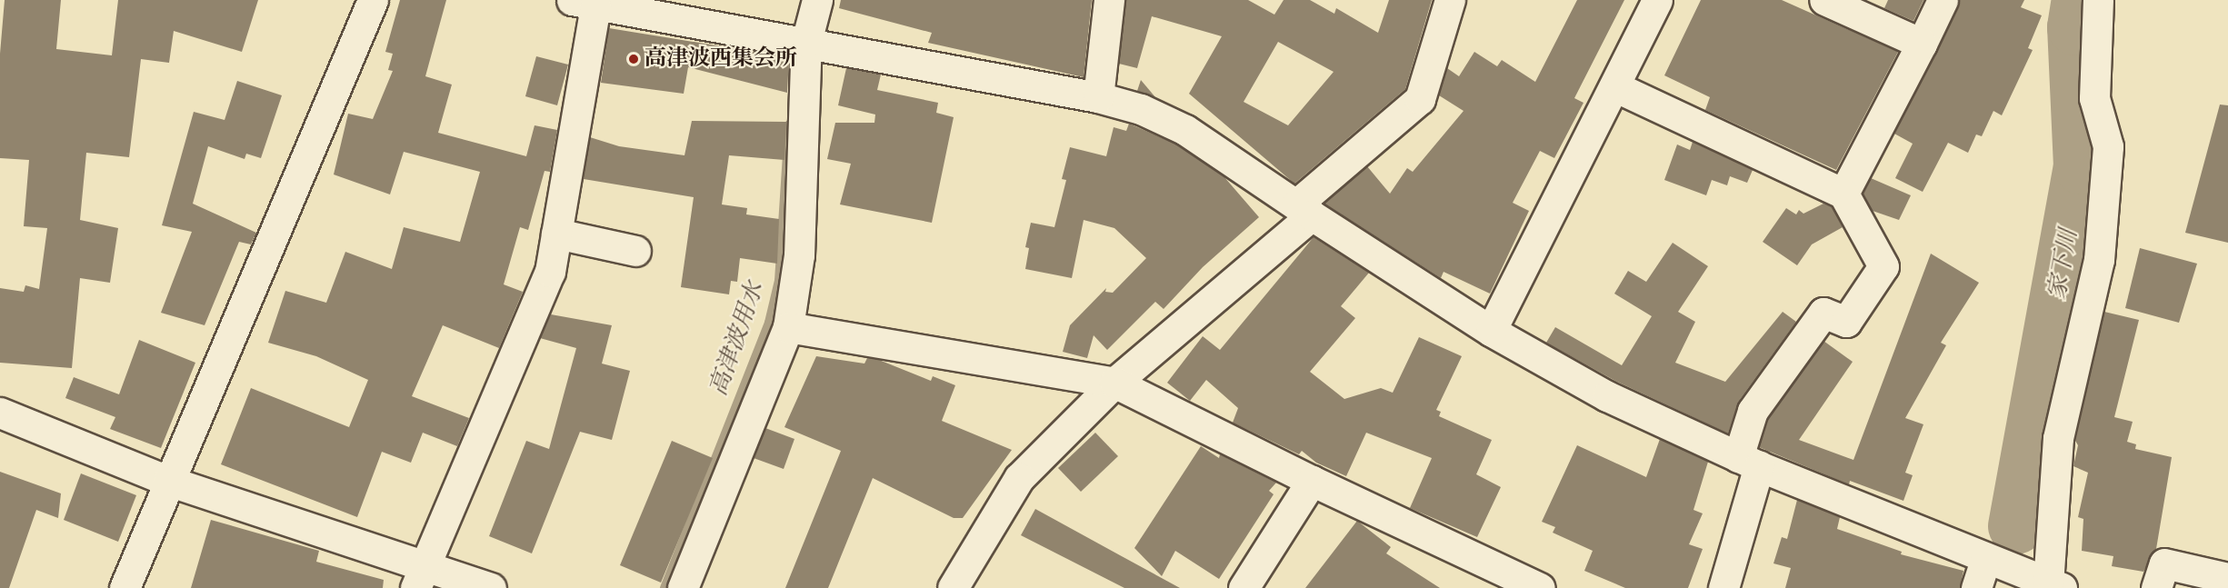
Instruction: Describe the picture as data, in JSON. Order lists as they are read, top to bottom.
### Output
{
  "water": ["家下川", "高津波用水"],
  "places": ["高津波西集会所"]
}
